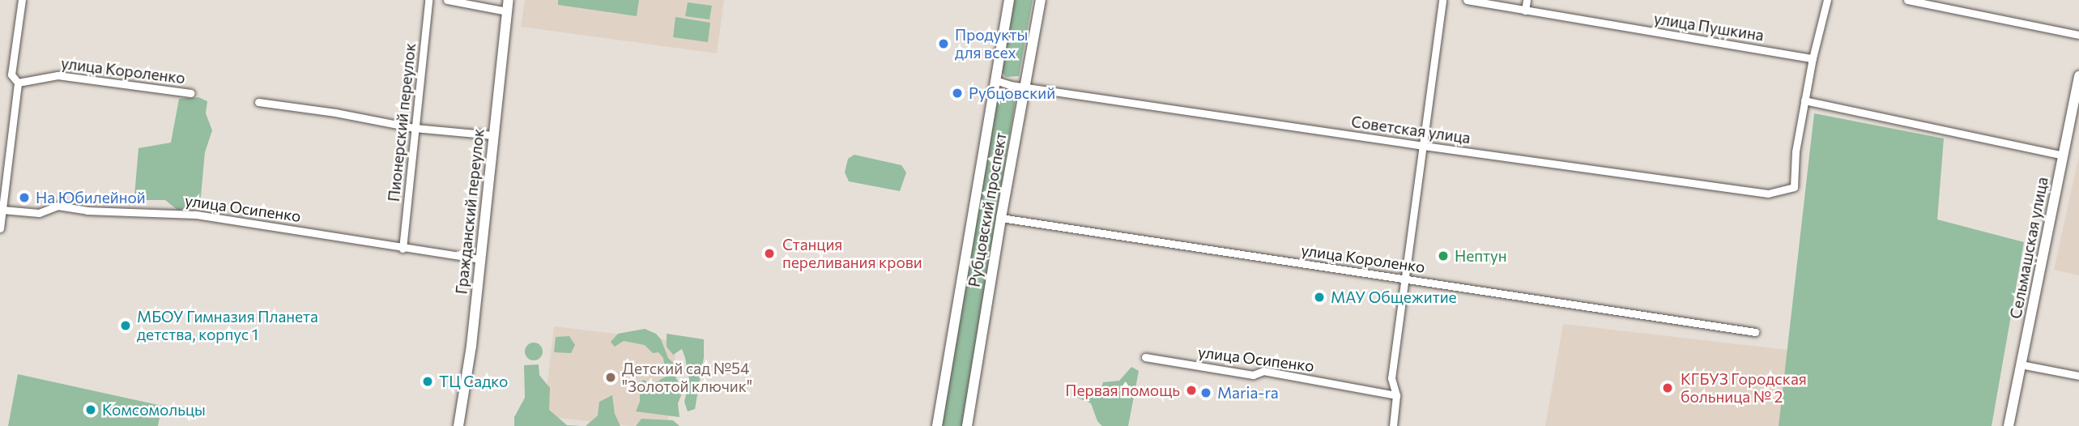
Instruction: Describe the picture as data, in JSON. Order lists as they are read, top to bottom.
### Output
{
  "streets": {
    "street": [
      "улица Пушкина",
      "улица Короленко",
      "Пионерский переулок",
      "Советская улица",
      "улица Осипенко",
      "Рубцовский проспект",
      "Гражданский переулок",
      "Сельмашская улица"
    ]
  },
  "crossings": [
    ["улица Короленко", "Рубцовский проспект"],
    ["Пионерский переулок", "улица Осипенко"],
    ["Советская улица", "Рубцовский проспект"],
    ["улица Осипенко", "Гражданский переулок"]
  ],
  "places": [
    "Продукты для всех",
    "Рубцовский",
    "На Юбилейной",
    "Станция переливания крови",
    "Нептун",
    "МАУ Общежитие",
    "МБОУ Гимназия Планета детства, корпус 1",
    "Детский сад №54 \"Золотой ключик\"",
    "ТЦ Садко",
    "КГБУЗ Городская больница № 2",
    "Первая помощь",
    "Maria-ra",
    "Комсомольцы"
  ]
}
